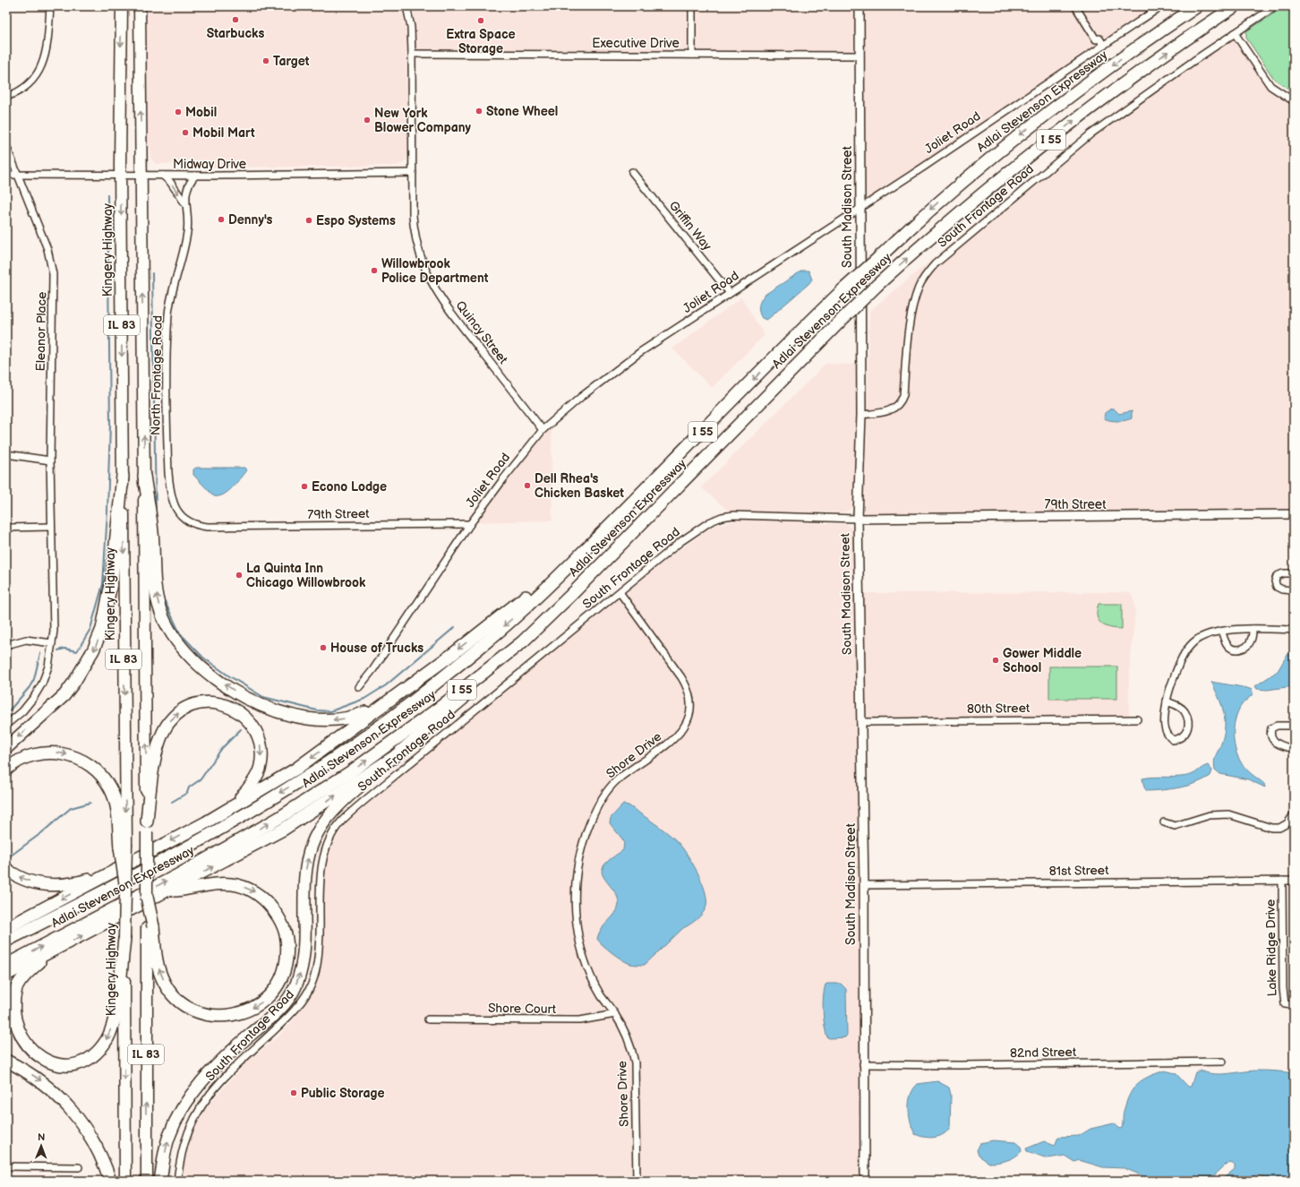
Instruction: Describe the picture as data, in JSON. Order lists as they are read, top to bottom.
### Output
{
  "streets": {
    "highway": ["Adlai Stevenson Expressway", "I 55"],
    "main road": ["Kingery Highway", "IL 83"],
    "street": [
      "Executive Drive",
      "Joliet Road",
      "Midway Drive",
      "South Frontage Road",
      "South Madison Street",
      "Griffin Way",
      "Eleanor Place",
      "Quincy Street",
      "North Frontage Road",
      "79th Street",
      "80th Street",
      "Shore Drive",
      "81st Street",
      "Lake Ridge Drive",
      "Shore Court",
      "82nd Street"
    ]
  },
  "crossings": [
    ["Executive Drive", "South Madison Street"],
    ["Executive Drive", "Quincy Street"],
    ["Joliet Road", "South Madison Street"],
    ["Joliet Road", "Griffin Way"],
    ["Joliet Road", "Quincy Street"],
    ["Joliet Road", "79th Street"],
    ["Midway Drive", "Kingery Highway"],
    ["Midway Drive", "IL 83"],
    ["Midway Drive", "Eleanor Place"],
    ["Midway Drive", "Quincy Street"],
    ["Midway Drive", "North Frontage Road"],
    ["South Frontage Road", "South Madison Street"],
    ["South Frontage Road", "79th Street"],
    ["South Frontage Road", "Shore Drive"],
    ["South Madison Street", "79th Street"],
    ["South Madison Street", "80th Street"],
    ["South Madison Street", "81st Street"],
    ["South Madison Street", "82nd Street"],
    ["North Frontage Road", "79th Street"],
    ["Shore Drive", "Shore Court"],
    ["81st Street", "Lake Ridge Drive"]
  ],
  "places": [
    "Starbucks",
    "Extra Space Storage",
    "Target",
    "Stone Wheel",
    "Mobil",
    "New York Blower Company",
    "Mobil Mart",
    "Denny's",
    "Espo Systems",
    "Willowbrook Police Department",
    "Dell Rhea's Chicken Basket",
    "Econo Lodge",
    "La Quinta Inn Chicago Willowbrook",
    "House of Trucks",
    "Gower Middle School",
    "Public Storage"
  ],
  "north": "top"
}
